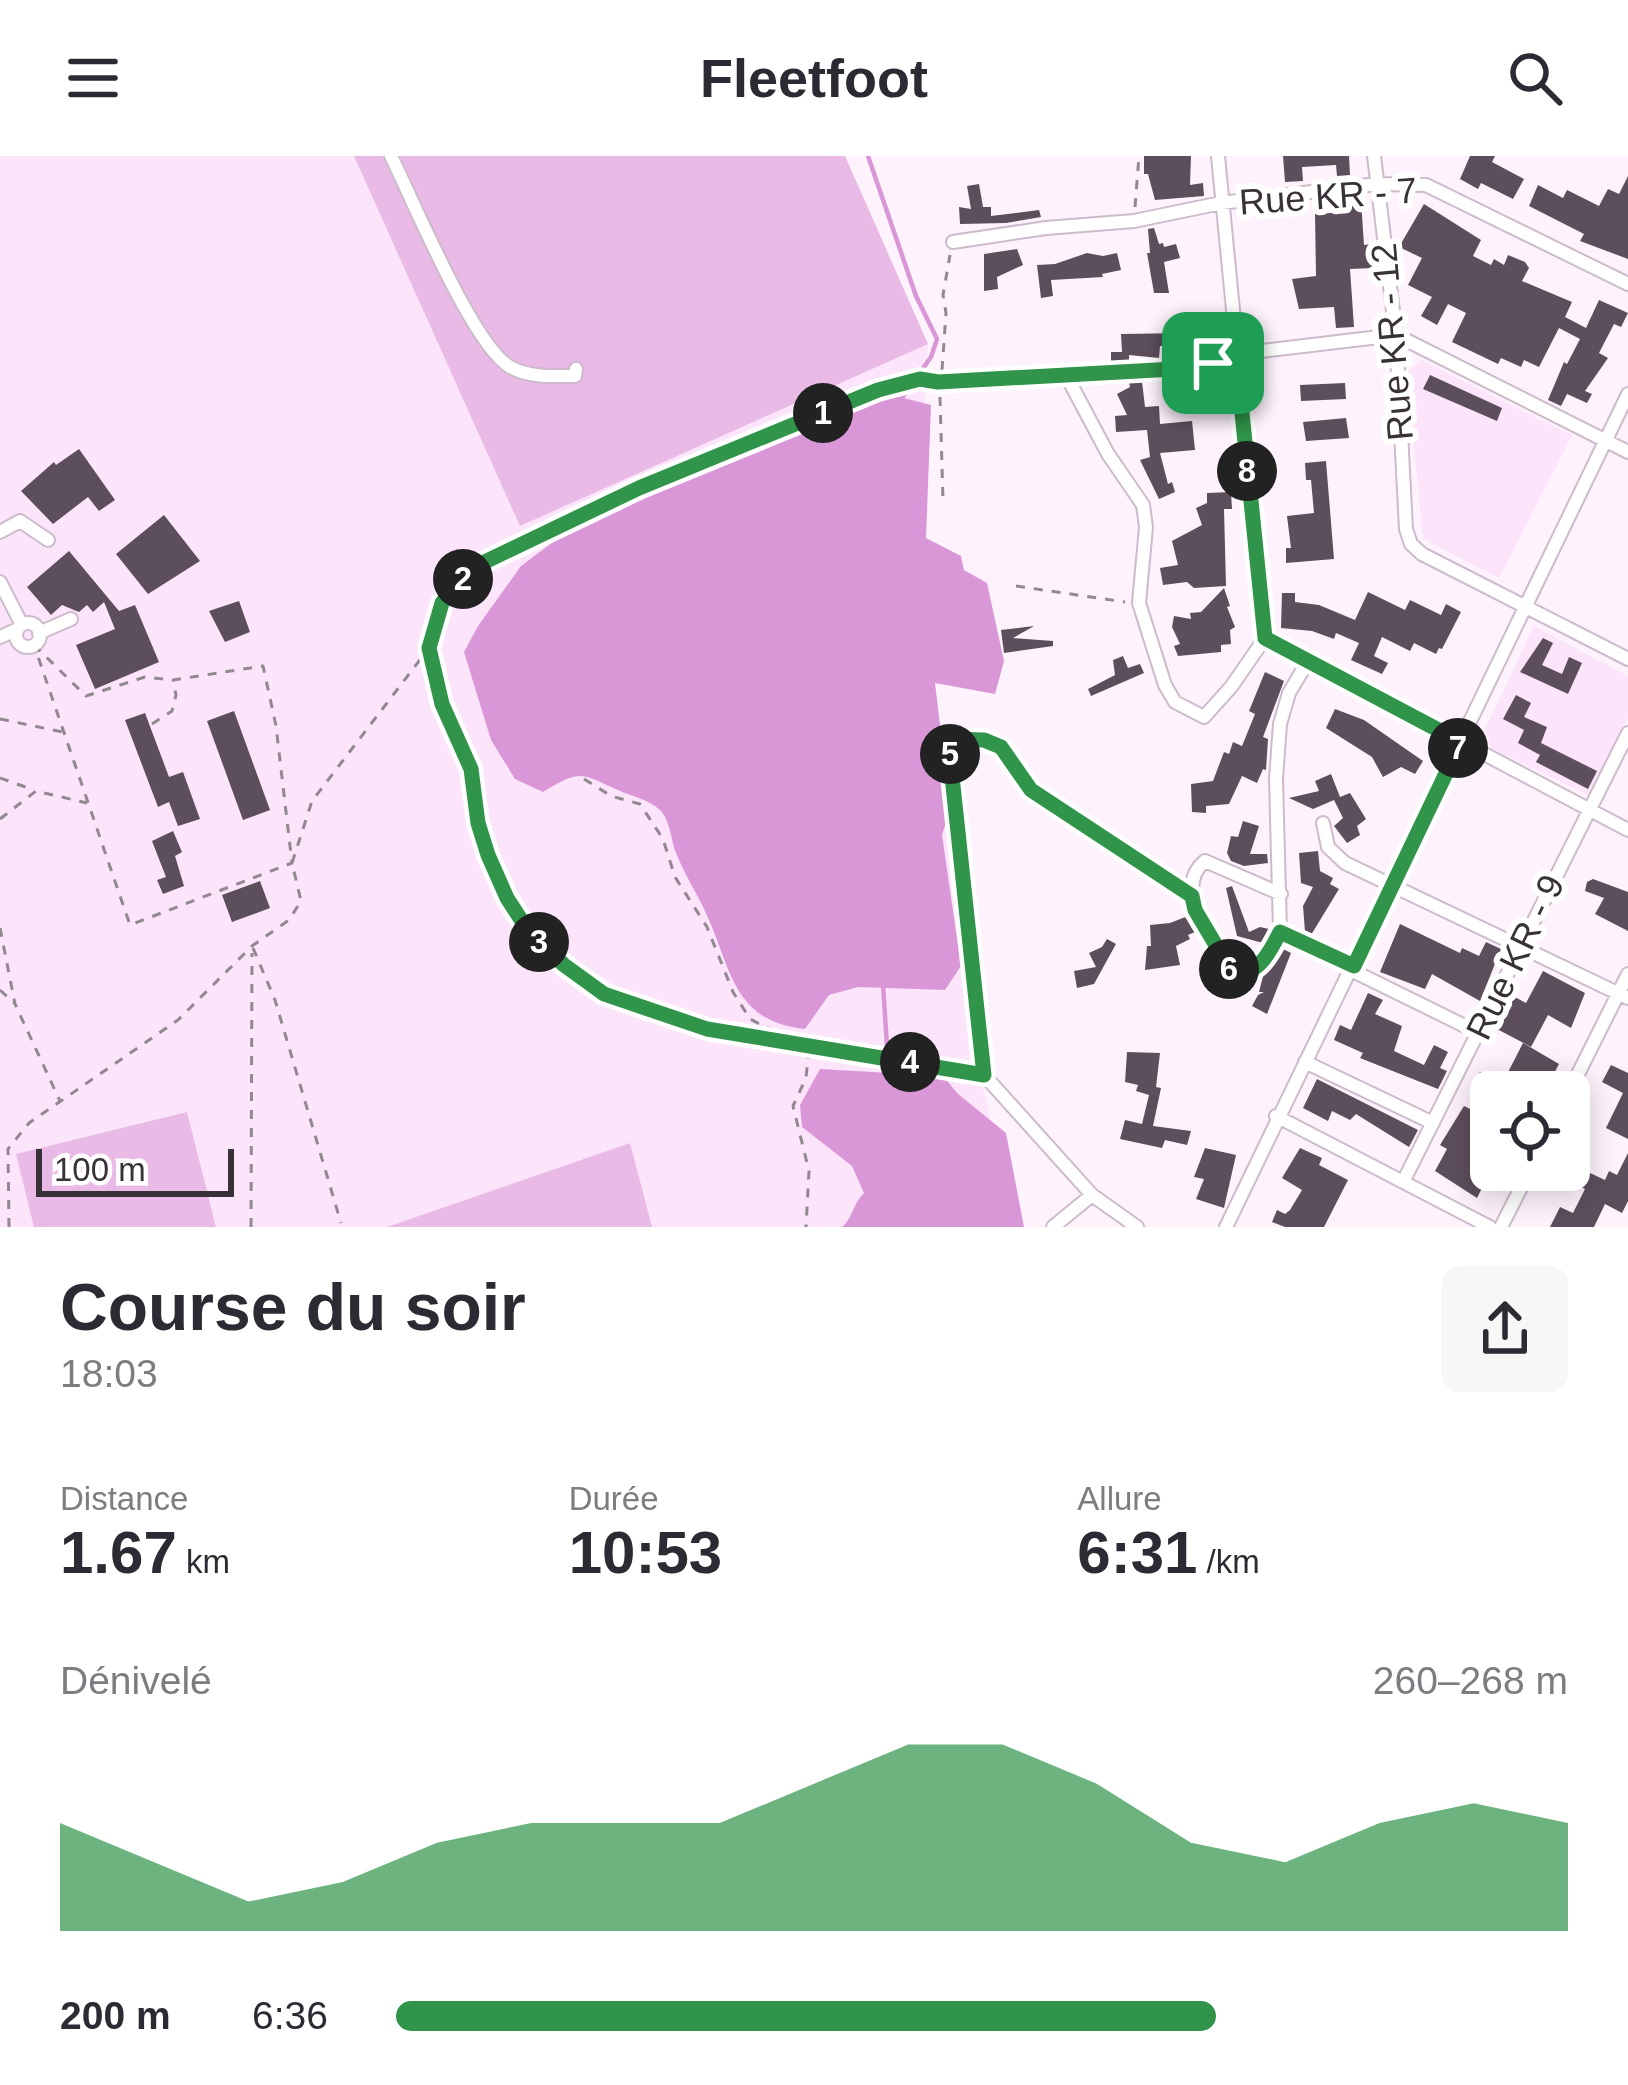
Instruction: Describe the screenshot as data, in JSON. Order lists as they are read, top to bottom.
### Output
{
  "streets": {
    "street": ["Rue KR - 7", "Rue KR - 12", "Rue KR - 9"]
  },
  "crossings": [
    ["Rue KR - 7", "Rue KR - 12"]
  ],
  "scale_bar": "100 m",
  "page": {
    "header": "Fleetfoot",
    "pins": [
      "1",
      "8",
      "2",
      "7",
      "5",
      "3",
      "6",
      "4"
    ],
    "scale": "100 m",
    "heading": ["Course du soir", "18:03"],
    "stats": [
      ["Distance", "1.67 km"],
      ["Durée", "10:53"],
      ["Allure", "6:31 /km"]
    ],
    "chart": ["Dénivelé", "260–268 m"],
    "list": [
      {
        "name": "200 m",
        "note": "6:36"
      }
    ]
  }
}
